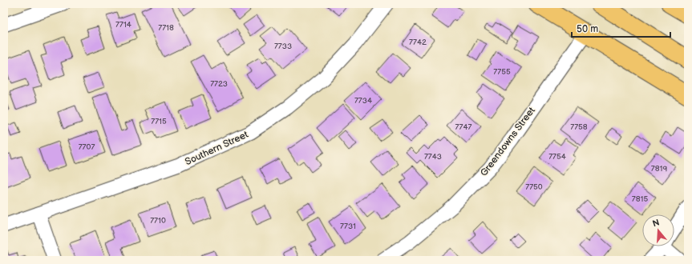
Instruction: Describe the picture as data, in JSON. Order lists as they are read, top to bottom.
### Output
{
  "streets": {
    "street": ["Greendowns Street", "Southern Street"]
  },
  "house_numbers": [
    "7714",
    "7718",
    "7742",
    "7733",
    "7755",
    "7723",
    "7734",
    "7715",
    "7747",
    "7758",
    "7707",
    "7743",
    "7754",
    "7819",
    "7750",
    "7815",
    "7710",
    "7731"
  ],
  "scale_bar": "50 m",
  "north": "top"
}
